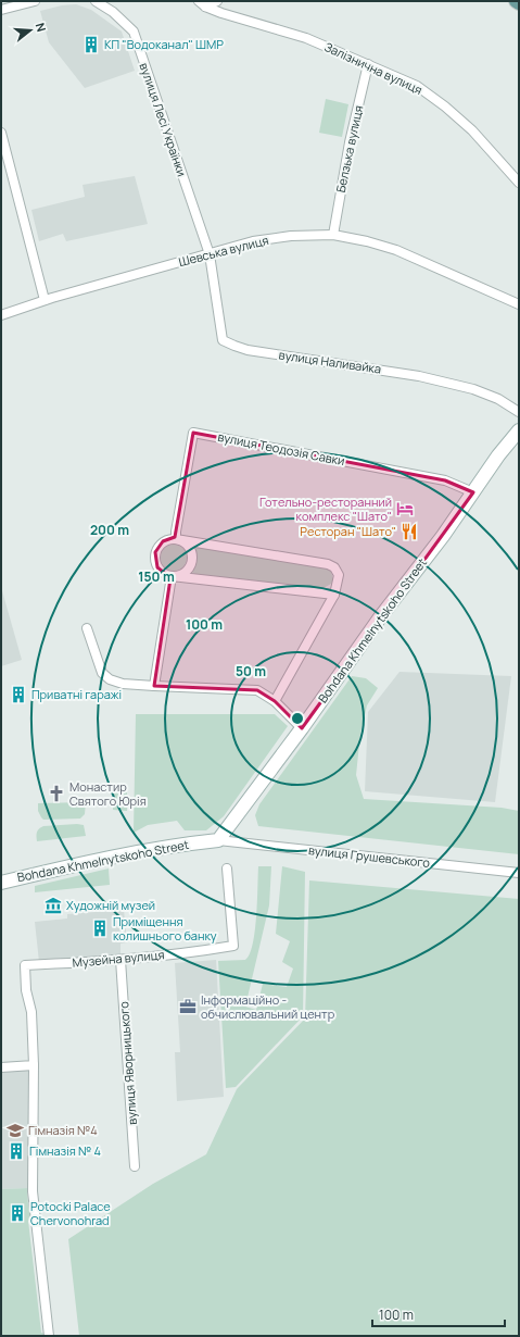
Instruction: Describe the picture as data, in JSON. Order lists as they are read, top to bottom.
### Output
{
  "streets": {
    "main road": ["Bohdana Khmelnytskoho Street"],
    "street": [
      "Залізнична вулиця",
      "вулиця Лесі Українки",
      "Белзька вулиця",
      "Шевська вулиця",
      "вулиця Наливайка",
      "вулиця Теодозія Савки",
      "вулиця Грушевського",
      "Музейна вулиця",
      "вулиця Яворницького"
    ]
  },
  "crossings": [
    ["Залізнична вулиця", "Белзька вулиця"],
    ["вулиця Лесі Українки", "Шевська вулиця"],
    ["вулиця Лесі Українки", "вулиця Наливайка"],
    ["Белзька вулиця", "Шевська вулиця"],
    ["Шевська вулиця", "вулиця Наливайка"],
    ["вулиця Теодозія Савки", "Bohdana Khmelnytskoho Street"],
    ["Bohdana Khmelnytskoho Street", "вулиця Грушевського"],
    ["Музейна вулиця", "вулиця Яворницького"]
  ],
  "places": {
    "building": [
      "КП \"Водоканал\" ШМР",
      "Приватні гаражі",
      "Приміщення колишнього банку",
      "Гімназія № 4",
      "Potocki Palace Chervonohrad"
    ],
    "hotel": ["Готельно-ресторанний комплекс \"Шато\""],
    "restaurant": ["Ресторан \"Шато\""],
    "church": ["Монастир Святого Юрія"],
    "museum": ["Художній музей"],
    "office": ["Інформаційно - обчислювальний центр"],
    "school or university": ["Гімназія №4"]
  },
  "scale_bar": "100 m",
  "north": "right",
  "rings": [
    "200 m",
    "150 m",
    "100 m",
    "50 m"
  ]
}
